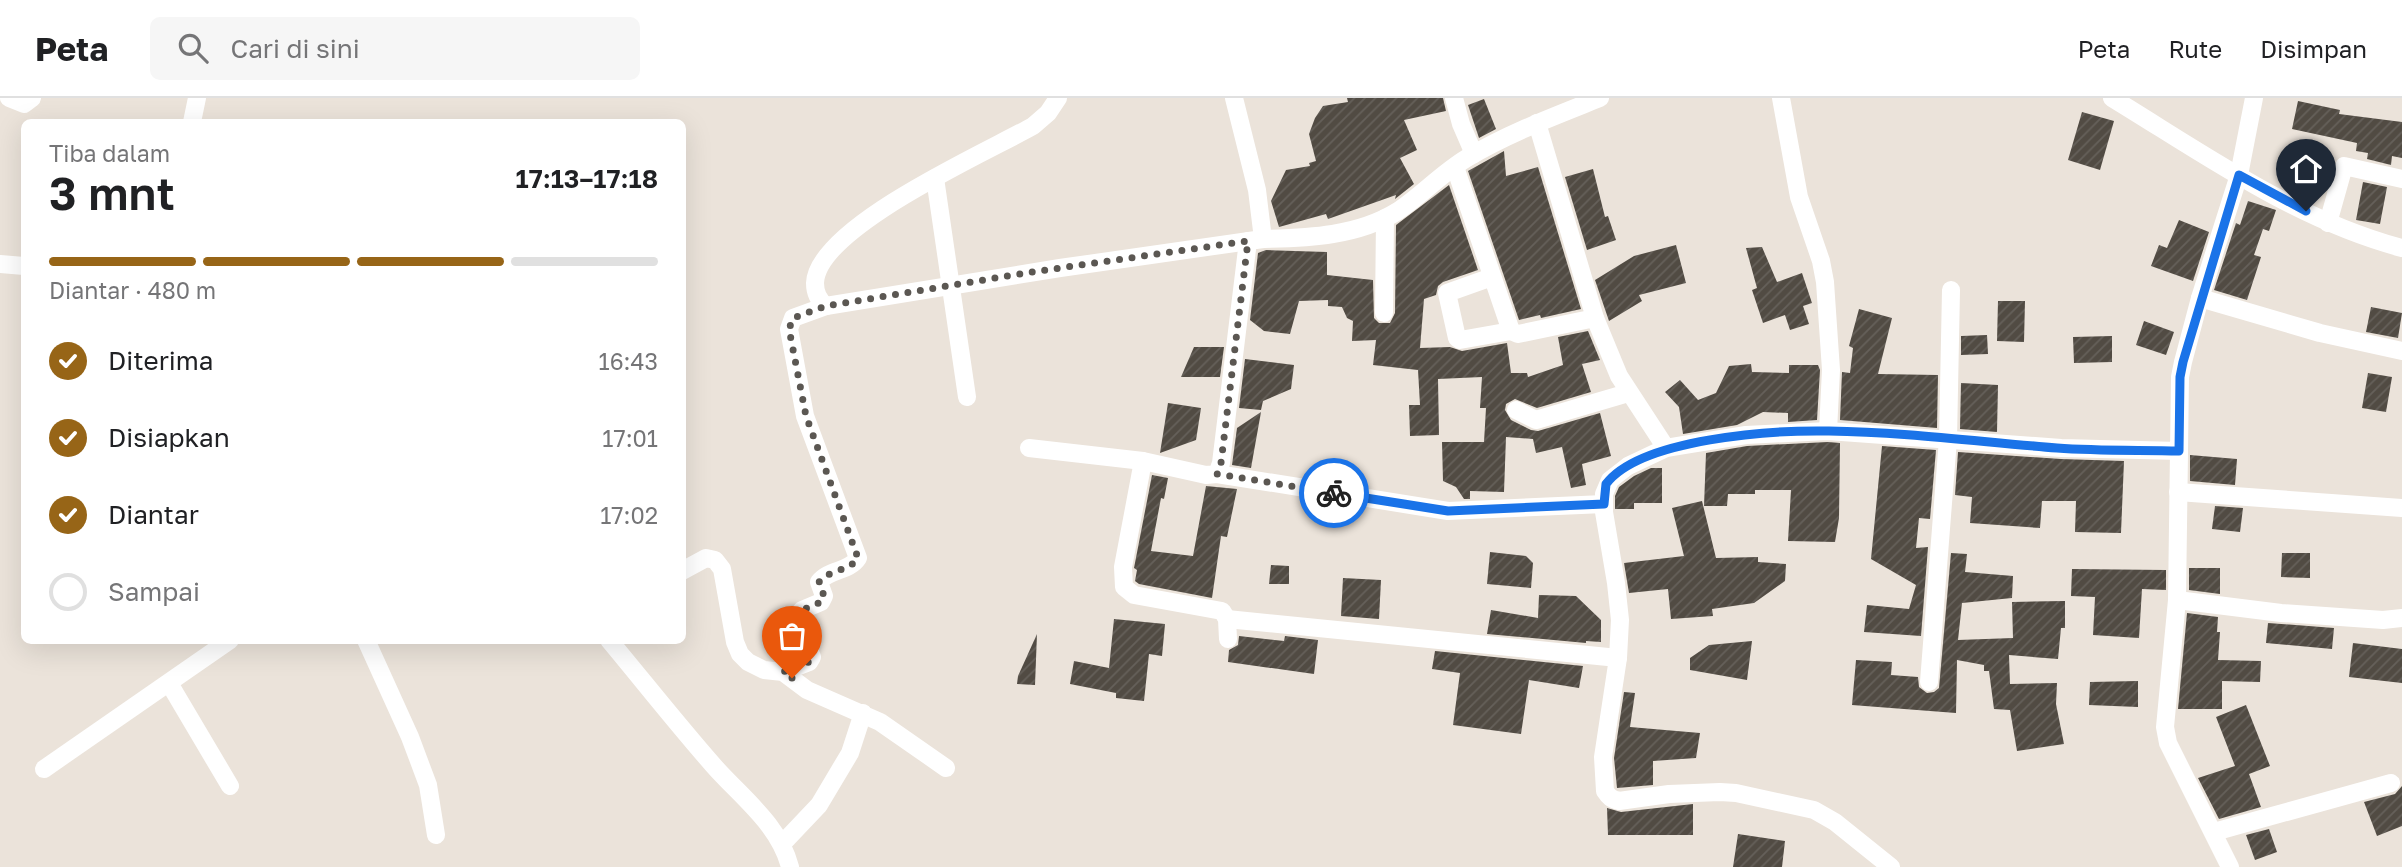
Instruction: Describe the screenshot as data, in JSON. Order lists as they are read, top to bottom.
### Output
{
  "page": {
    "header": "Peta",
    "search": "Cari di sini",
    "nav": ["Peta", "Rute", "Disimpan"],
    "heading": ["3 mnt", "Tiba dalam", "17:13–17:18"],
    "bar": "Diantar · 480 m",
    "list": [
      ["Diterima", "16:43"],
      ["Disiapkan", "17:01"],
      ["Diantar", "17:02"],
      "Sampai"
    ]
  }
}
